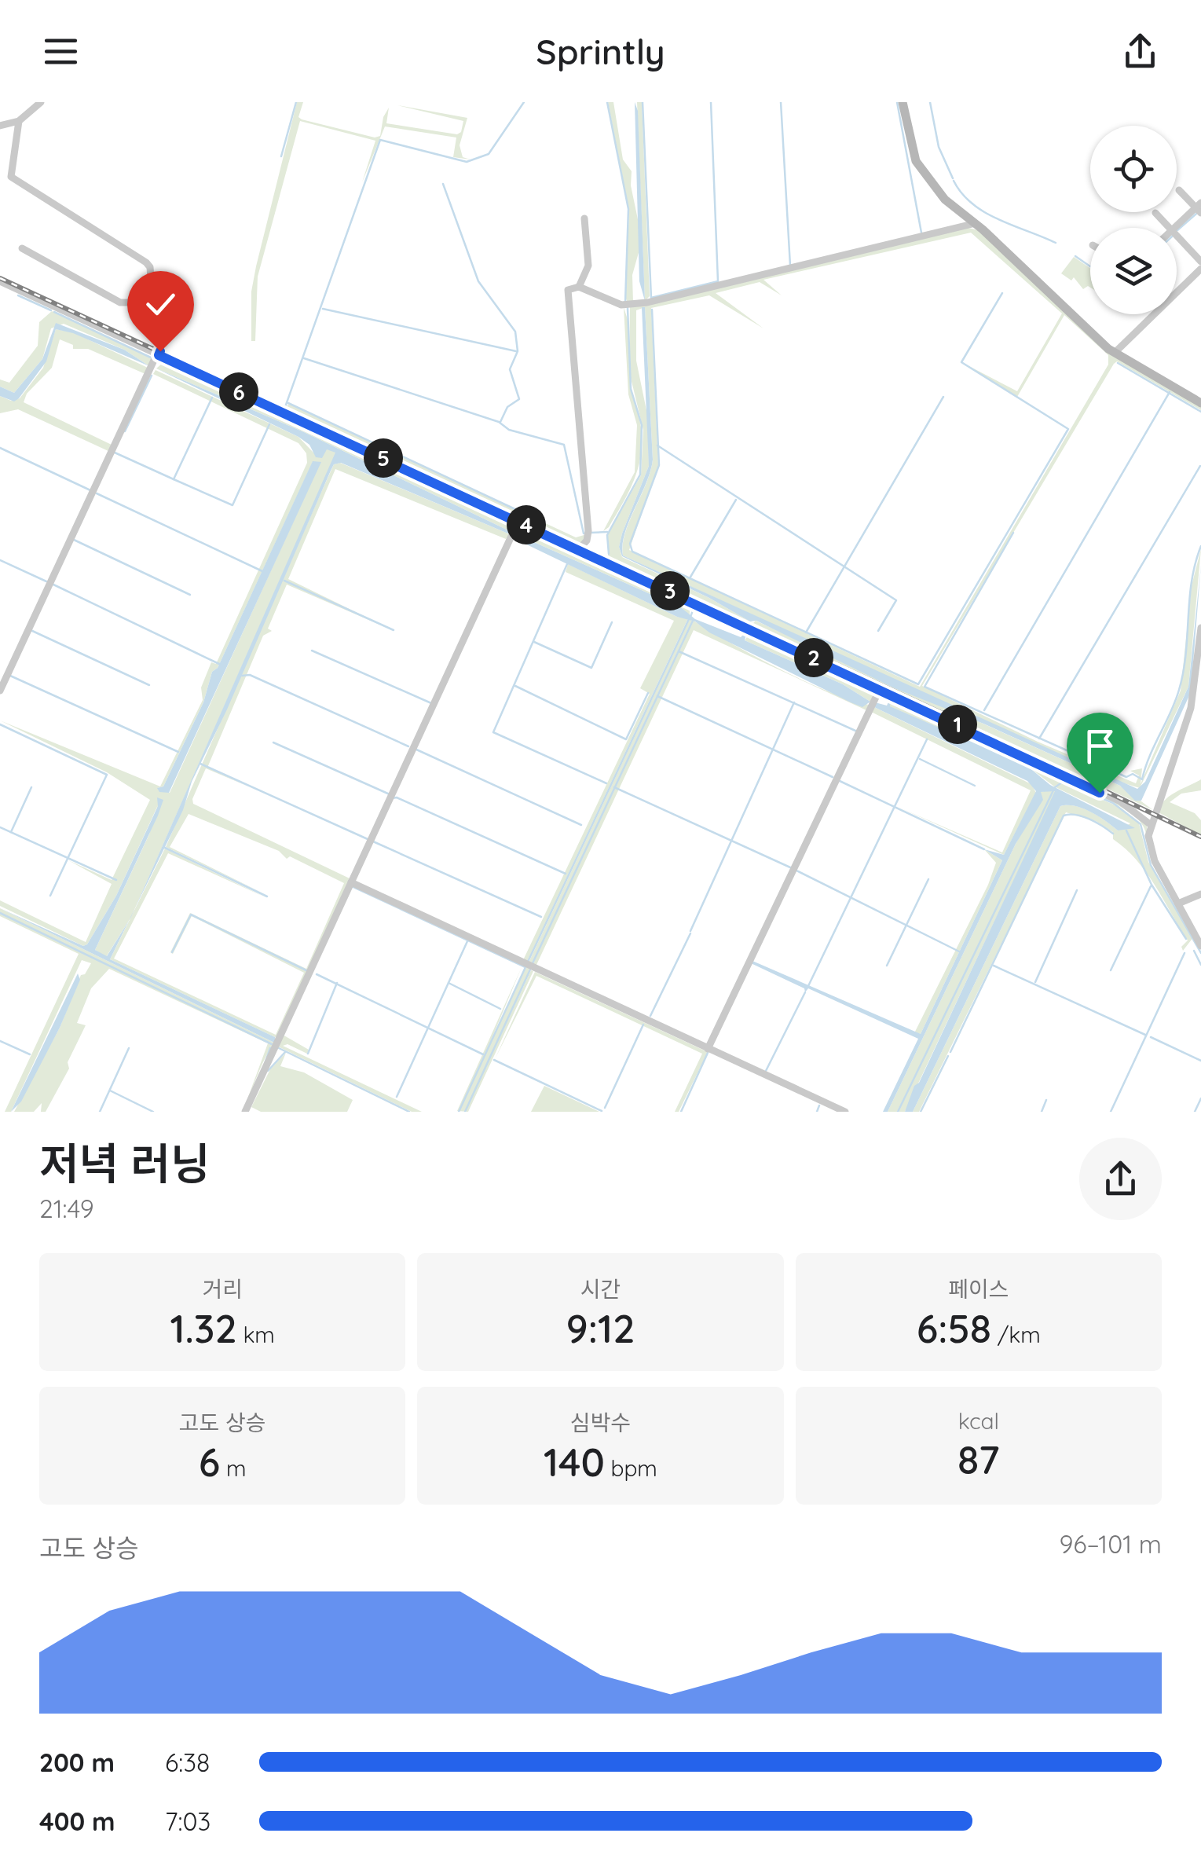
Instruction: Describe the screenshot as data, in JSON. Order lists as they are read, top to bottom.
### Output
{
  "page": {
    "header": "Sprintly",
    "pins": [
      "6",
      "5",
      "4",
      "3",
      "2",
      "1"
    ],
    "heading": ["저녁 러닝", "21:49"],
    "stats": [
      ["거리", "1.32 km"],
      ["시간", "9:12"],
      ["페이스", "6:58 /km"],
      ["고도 상승", "6 m"],
      ["심박수", "140 bpm"],
      ["kcal", "87"]
    ],
    "chart": ["고도 상승", "96–101 m"],
    "list": [
      {
        "name": "200 m",
        "note": "6:38"
      },
      {
        "name": "400 m",
        "note": "7:03"
      }
    ]
  }
}
